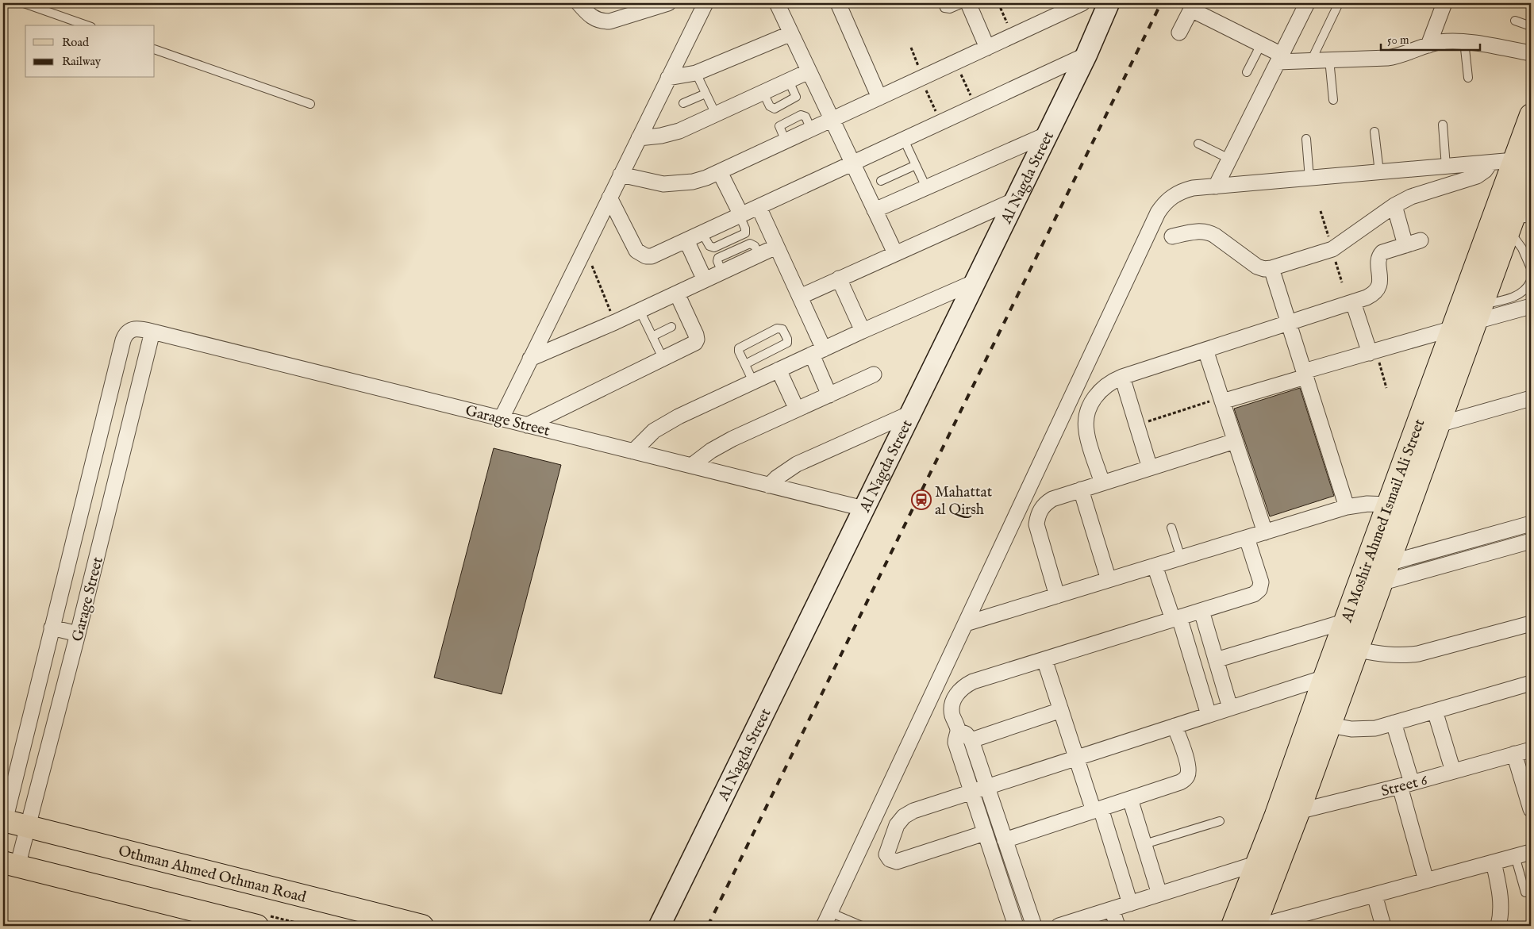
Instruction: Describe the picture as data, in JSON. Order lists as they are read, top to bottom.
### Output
{
  "streets": {
    "main road": ["Al Moshir Ahmed Ismail Ali Street", "Othman Ahmed Othman Road"],
    "street": ["Al Nagda Street", "Garage Street", "Street 6"]
  },
  "crossings": [
    ["Al Nagda Street", "Garage Street"],
    ["Garage Street", "Othman Ahmed Othman Road"],
    ["Al Moshir Ahmed Ismail Ali Street", "Street 6"]
  ],
  "places": {
    "station": ["Mahattat al Qirsh"]
  },
  "legend": ["Road", "Railway"],
  "scale_bar": "50 m"
}
